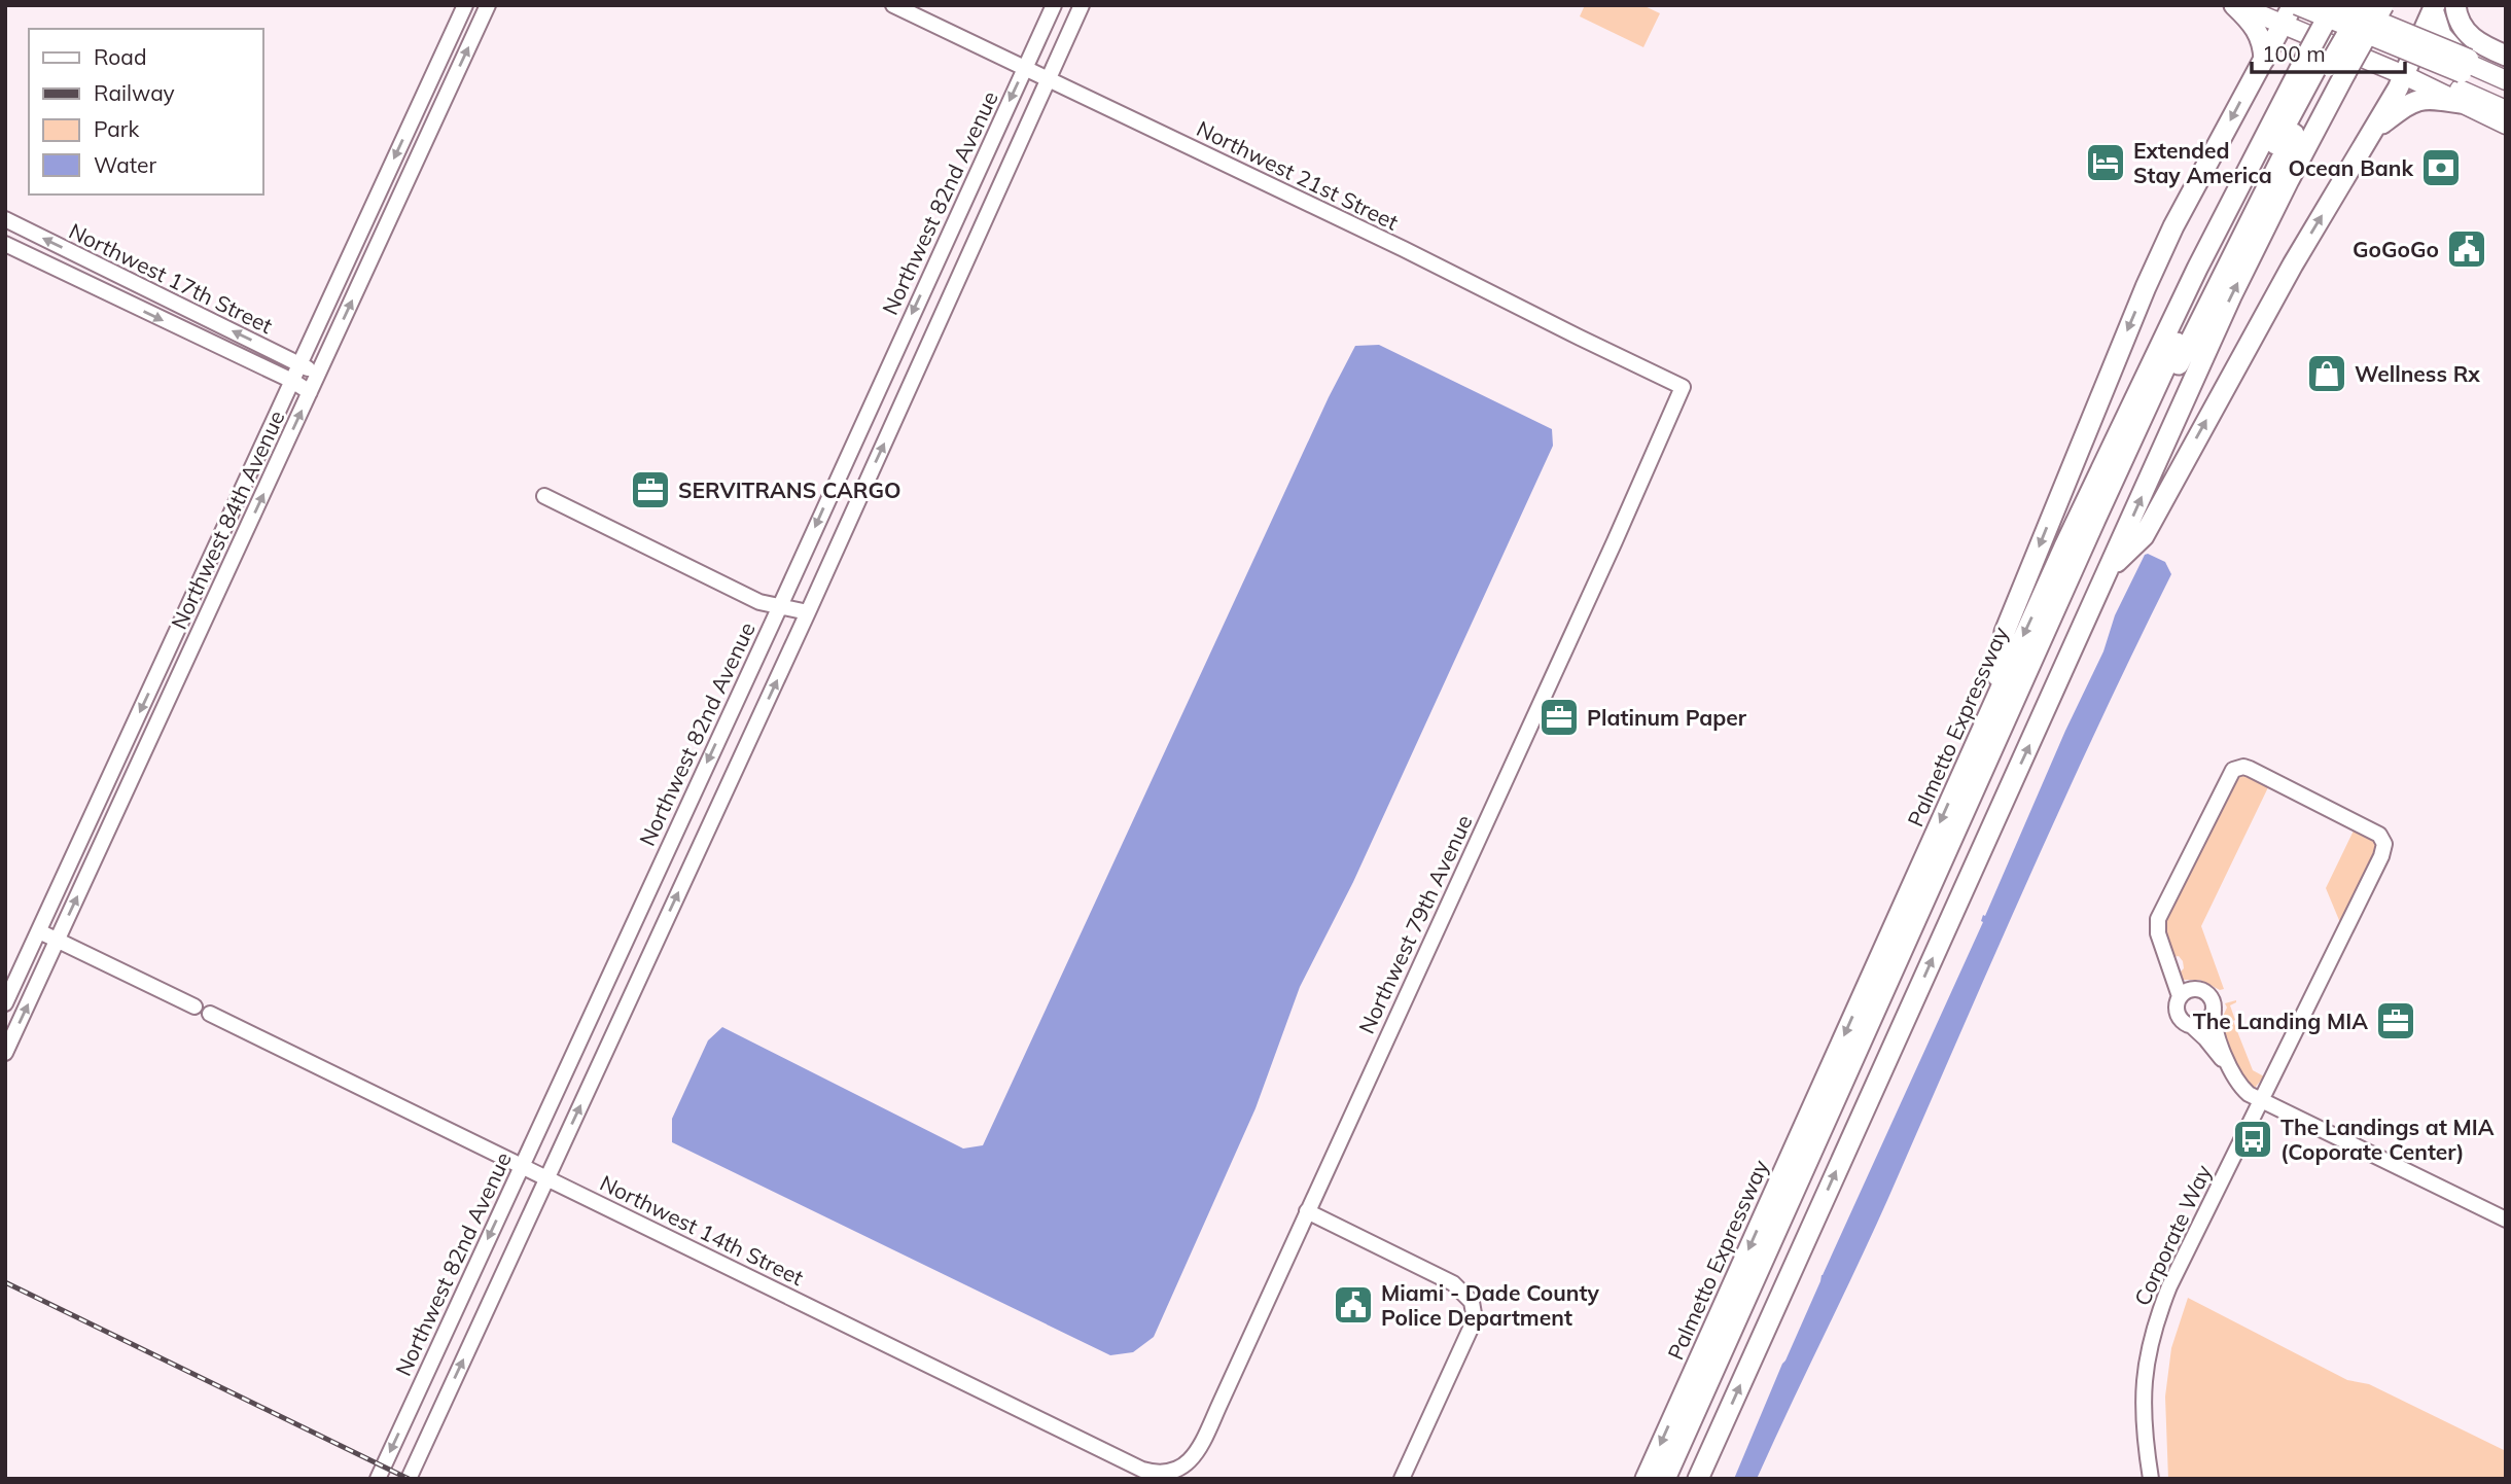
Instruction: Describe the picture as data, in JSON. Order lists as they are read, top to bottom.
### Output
{
  "streets": {
    "highway": ["Palmetto Expressway"],
    "street": [
      "Northwest 21st Street",
      "Northwest 82nd Avenue",
      "Northwest 17th Street",
      "Northwest 84th Avenue",
      "Northwest 79th Avenue",
      "Northwest 14th Street",
      "Corporate Way"
    ]
  },
  "crossings": [
    ["Northwest 21st Street", "Northwest 82nd Avenue"],
    ["Northwest 21st Street", "Northwest 79th Avenue"],
    ["Northwest 82nd Avenue", "Northwest 14th Street"],
    ["Northwest 17th Street", "Northwest 84th Avenue"],
    ["Northwest 79th Avenue", "Northwest 14th Street"]
  ],
  "places": {
    "hotel": ["Extended Stay America"],
    "bank": ["Ocean Bank"],
    "public building": ["GoGoGo", "Miami - Dade County Police Department"],
    "shop": ["Wellness Rx"],
    "office": ["SERVITRANS CARGO", "Platinum Paper", "The Landing MIA"],
    "bus stop": ["The Landings at MIA (Coporate Center)"]
  },
  "legend": [
    "Road",
    "Railway",
    "Park",
    "Water"
  ],
  "scale_bar": "100 m"
}
